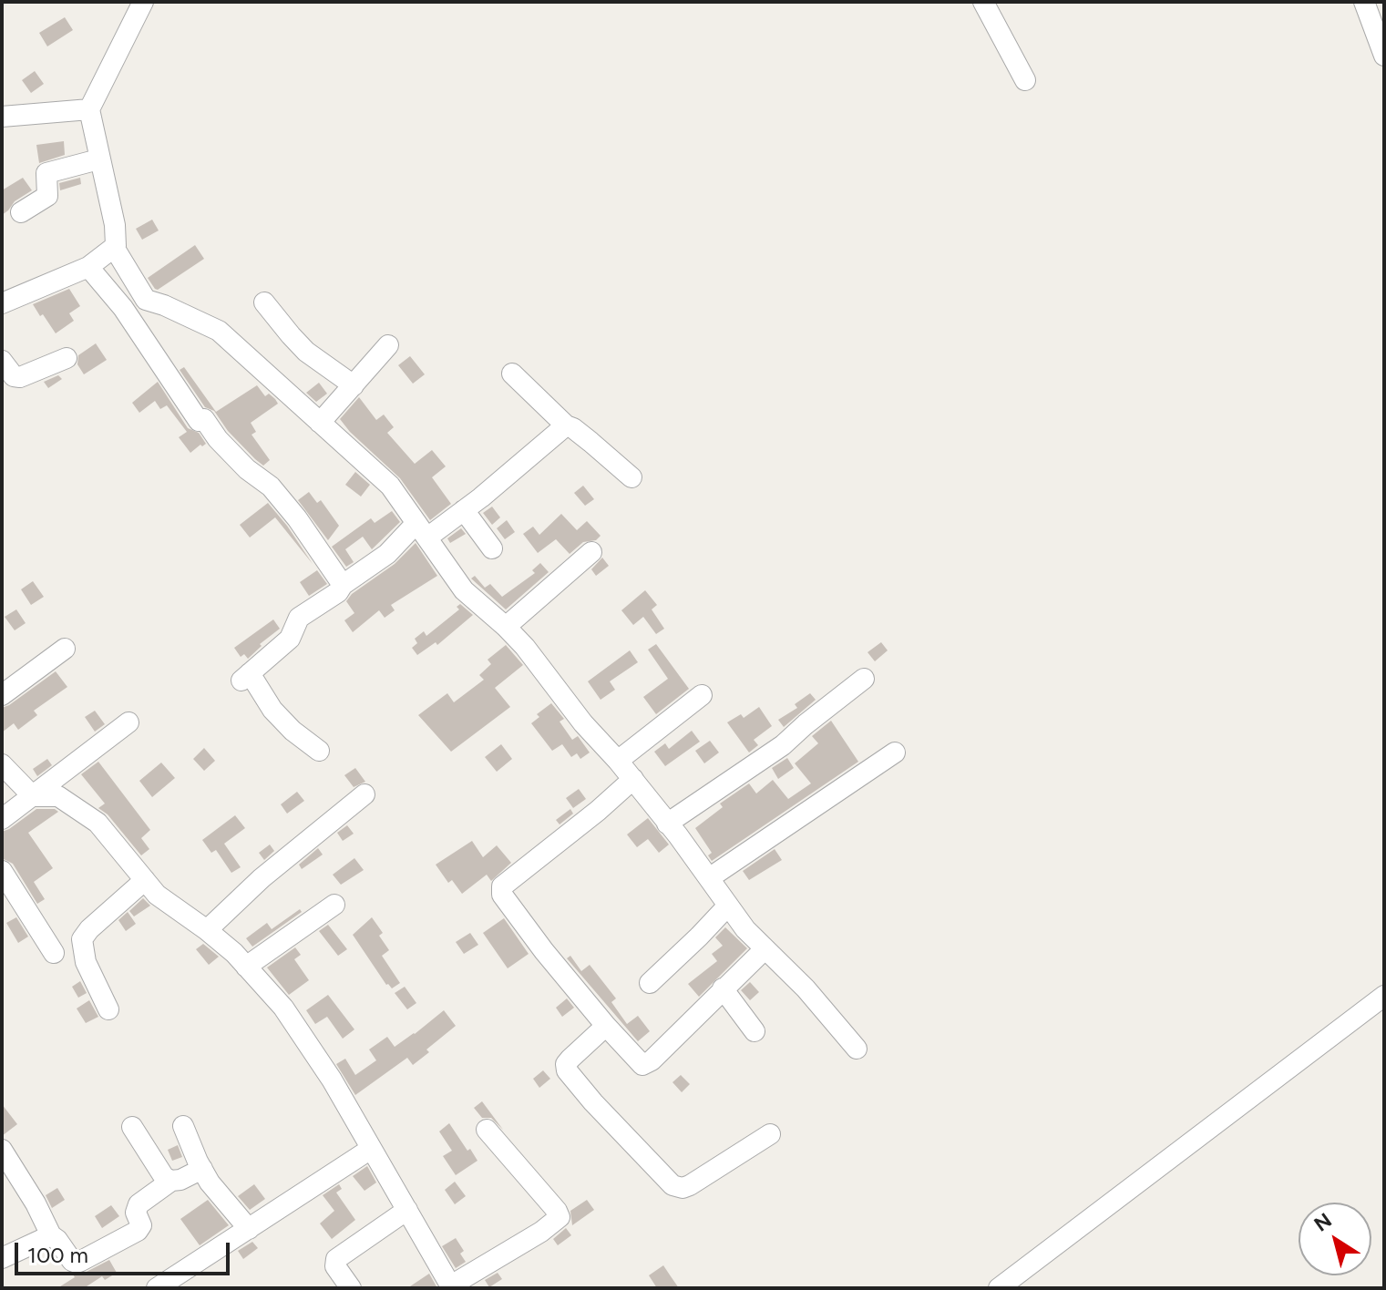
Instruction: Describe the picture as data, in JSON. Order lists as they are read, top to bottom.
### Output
{
  "scale_bar": "100 m",
  "north": "top left"
}
